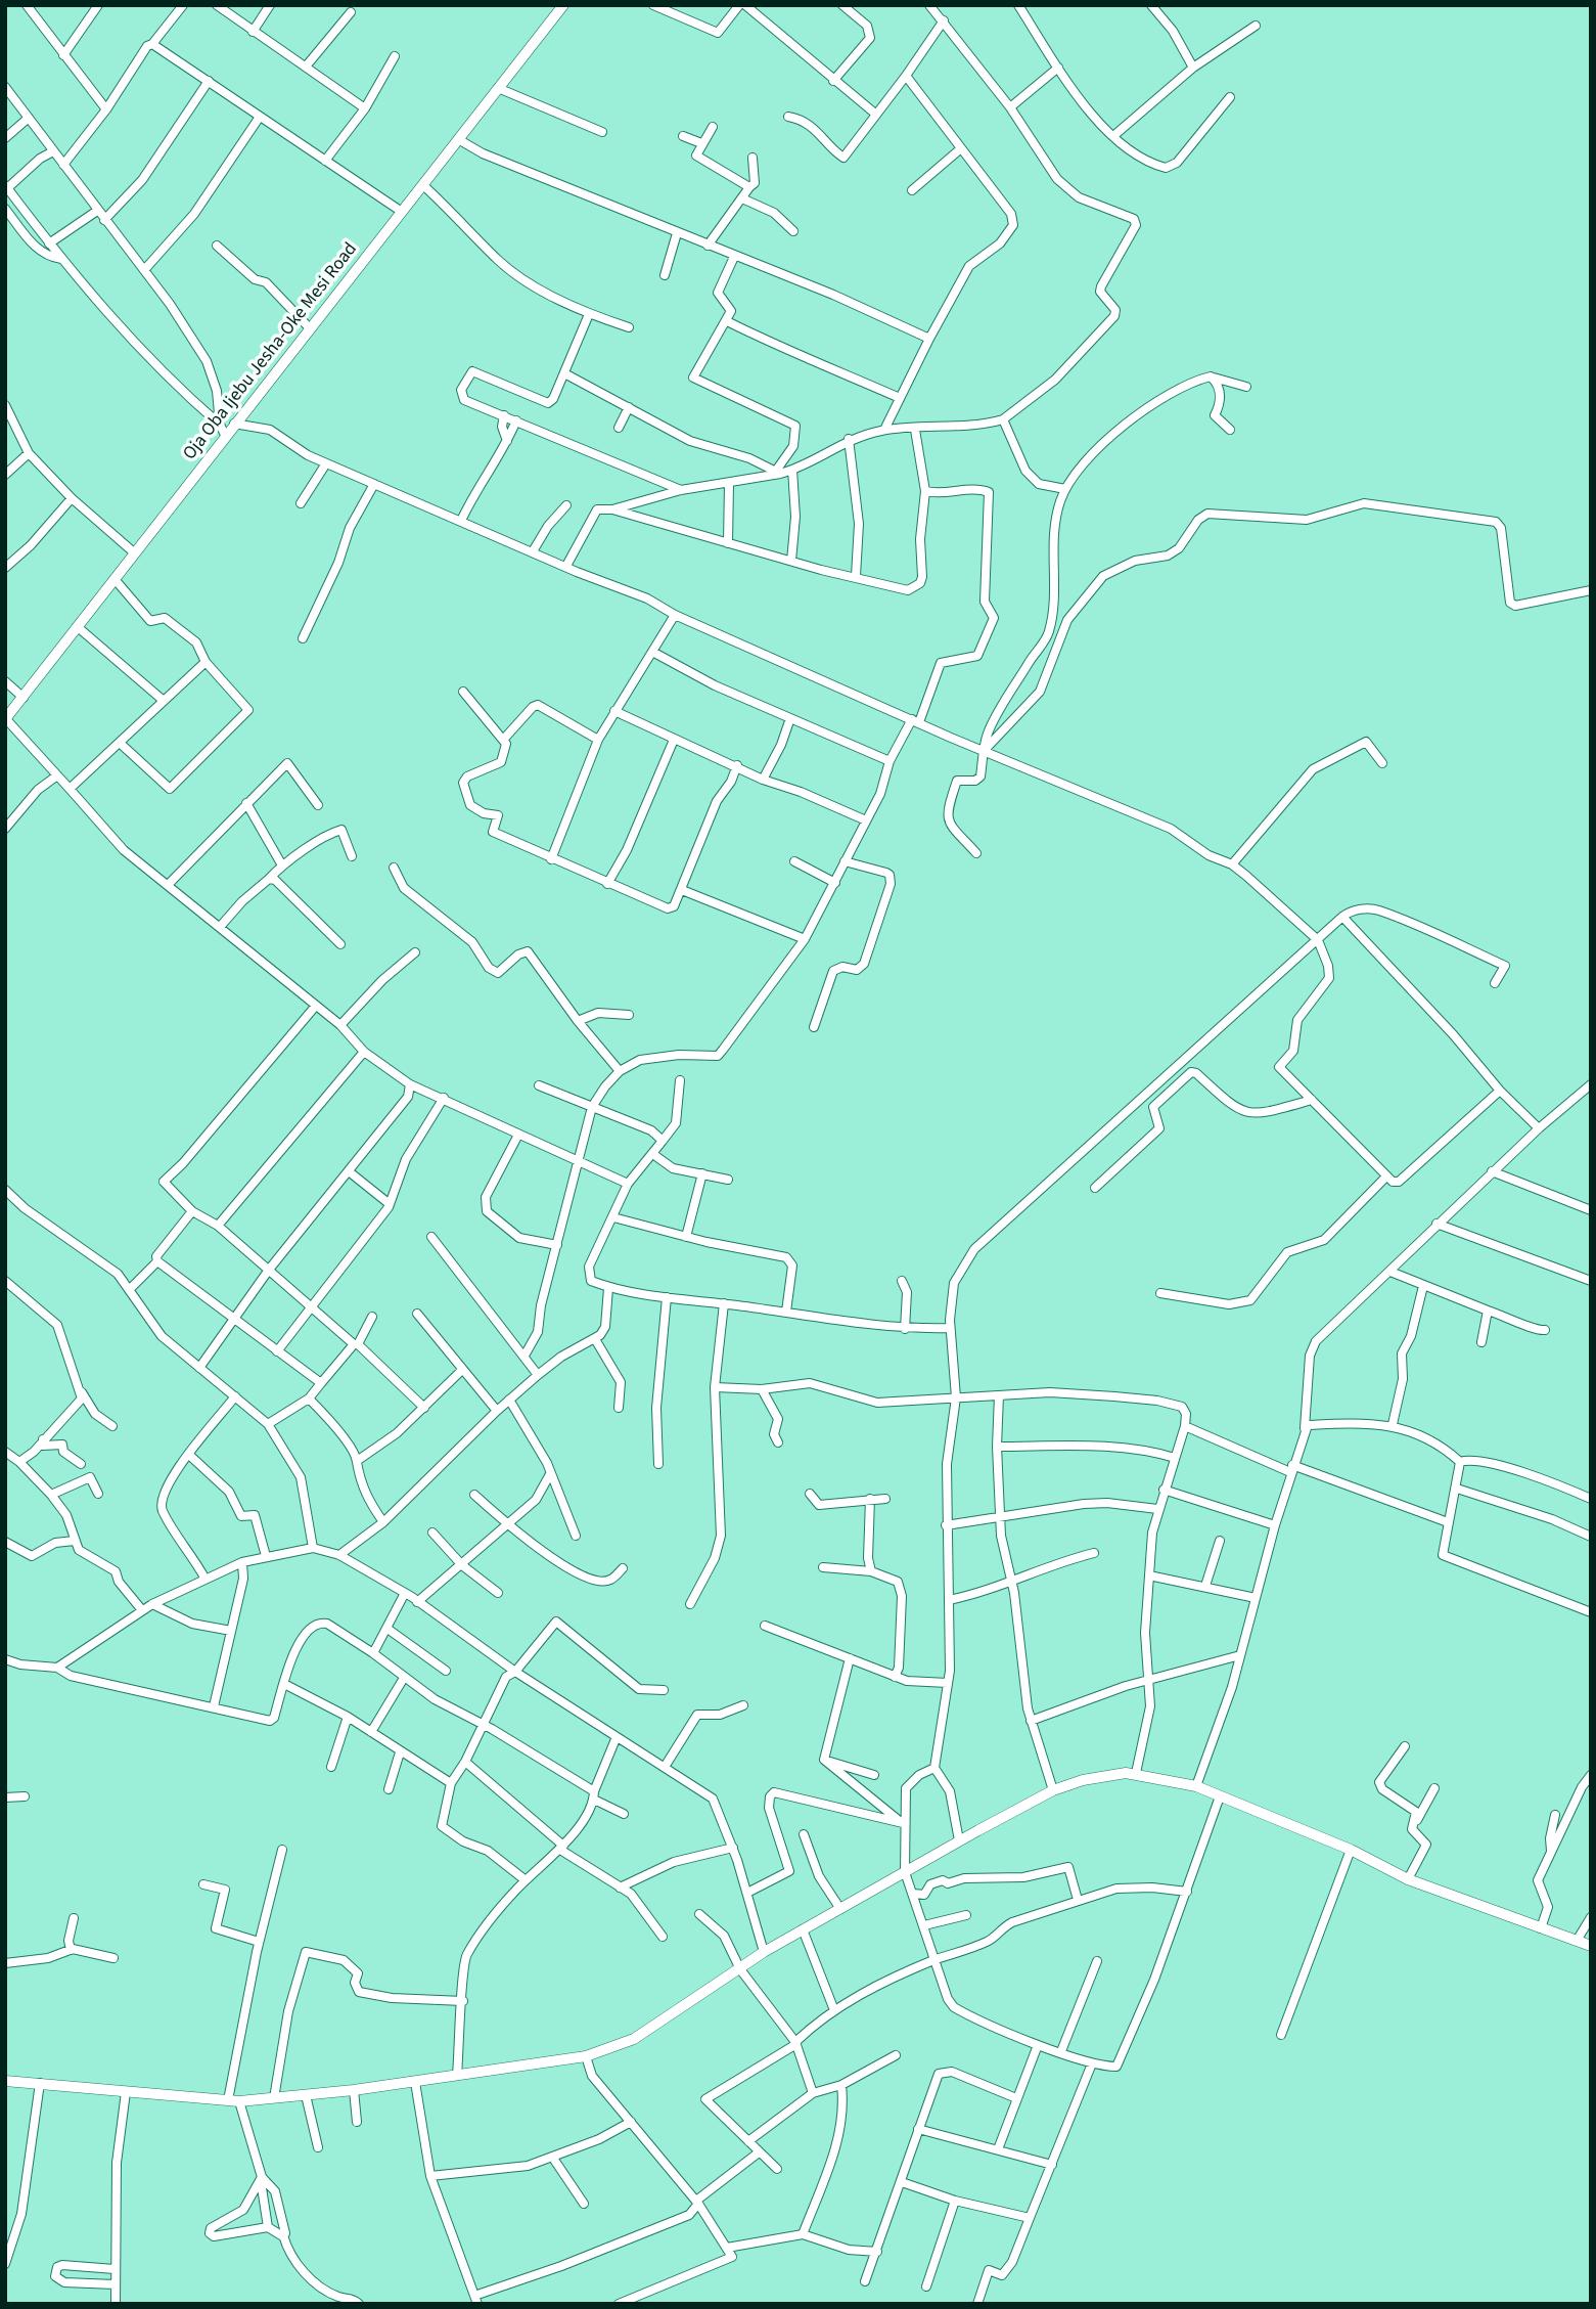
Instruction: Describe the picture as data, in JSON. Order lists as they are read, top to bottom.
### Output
{
  "streets": {
    "main road": ["Oja Oba Ijebu Jesha-Oke Mesi Road"]
  }
}
